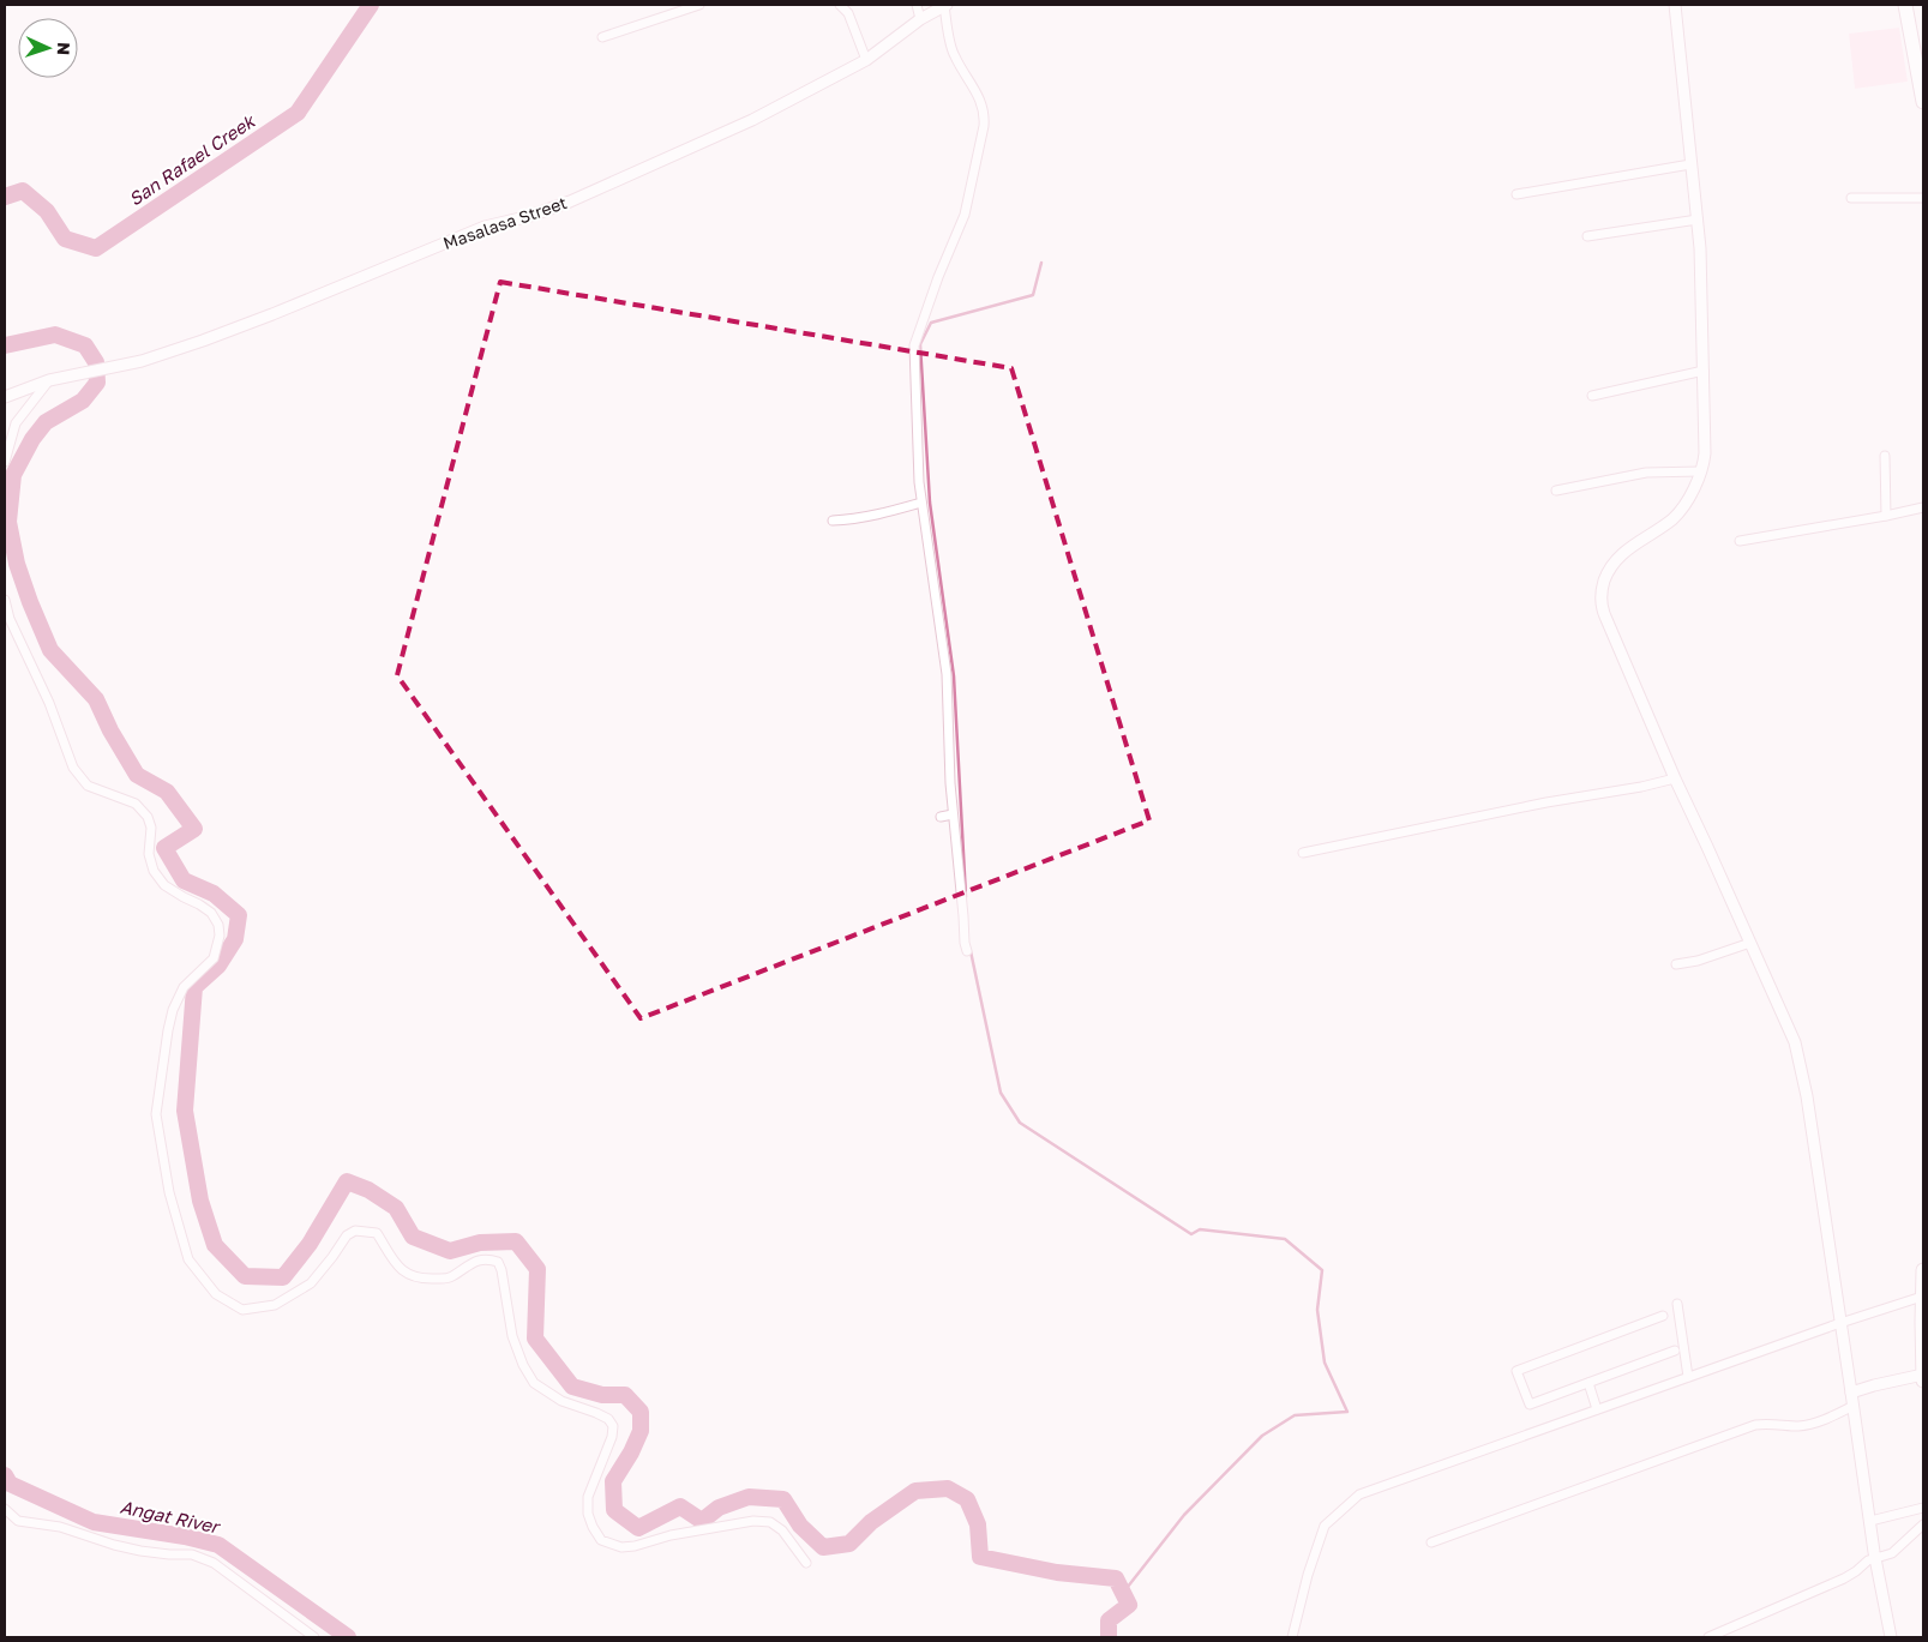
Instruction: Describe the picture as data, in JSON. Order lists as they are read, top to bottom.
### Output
{
  "streets": {
    "street": ["Masalasa Street"]
  },
  "water": ["San Rafael Creek", "Angat River"],
  "north": "right"
}
